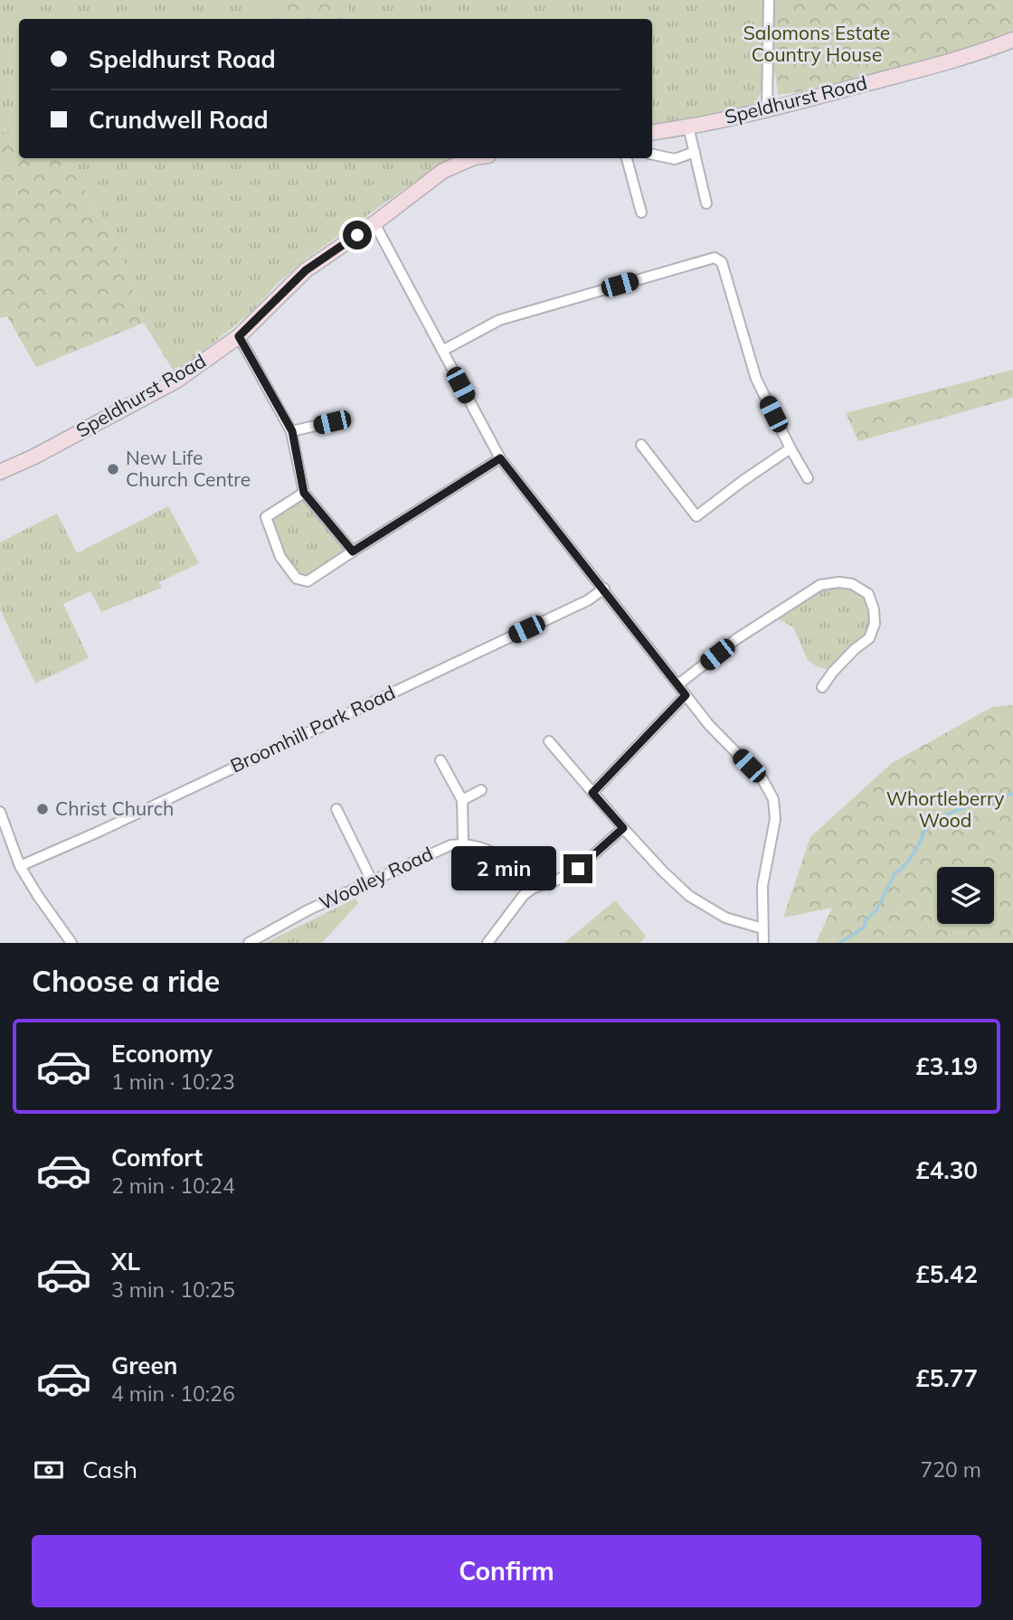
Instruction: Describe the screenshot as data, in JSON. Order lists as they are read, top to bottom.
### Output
{
  "streets": {
    "street": ["Speldhurst Road", "Broomhill Park Road", "Woolley Road"]
  },
  "parks": ["Salomons Estate Country House", "Whortleberry Wood"],
  "places": ["New Life Church Centre", "Christ Church"],
  "page": {
    "banner": ["Speldhurst Road", "Crundwell Road"],
    "bubble": "2 min",
    "heading": "Choose a ride",
    "list": [
      {
        "name": "Economy",
        "note": "1 min · 10:23",
        "value": "£3.19"
      },
      {
        "name": "Comfort",
        "note": "2 min · 10:24",
        "value": "£4.30"
      },
      {
        "name": "XL",
        "note": "3 min · 10:25",
        "value": "£5.42"
      },
      {
        "name": "Green",
        "note": "4 min · 10:26",
        "value": "£5.77"
      }
    ],
    "pay": ["Cash", "720 m"],
    "buttons": "Confirm"
  }
}
